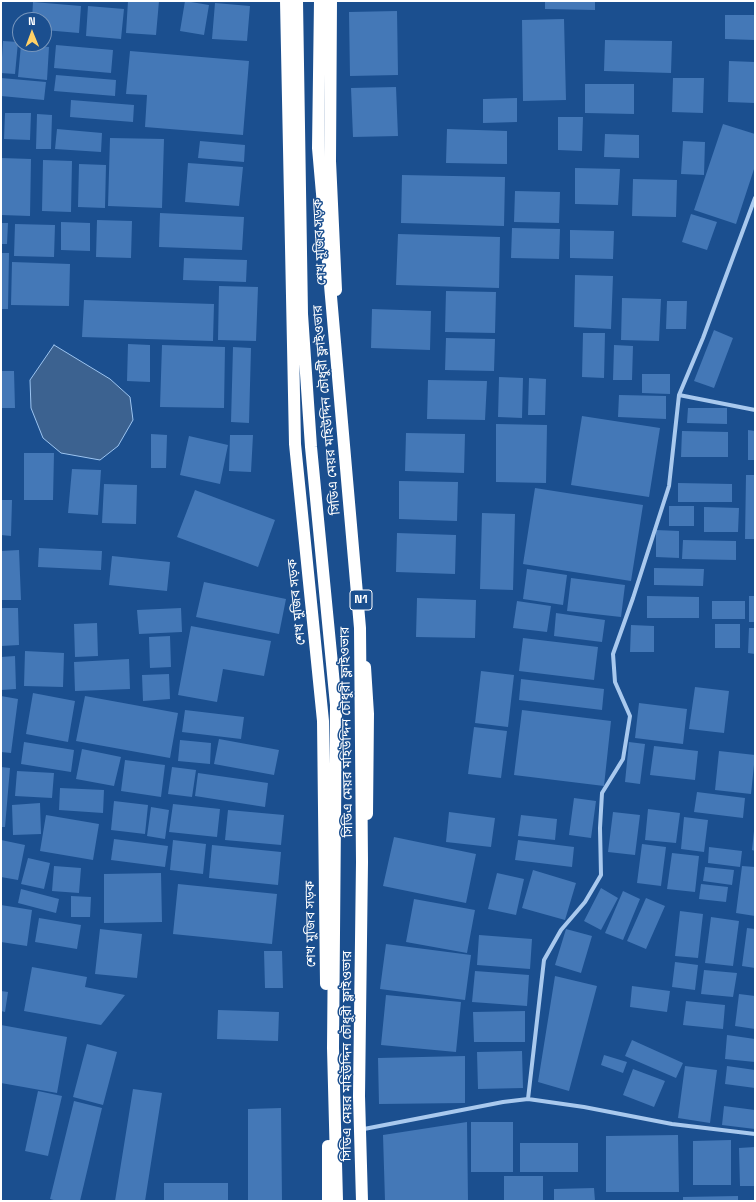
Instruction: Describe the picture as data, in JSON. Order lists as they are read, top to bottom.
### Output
{
  "streets": {
    "highway": ["শেখ মুজিব সড়ক", "সিডিএ মেয়র মহিউদ্দিন চৌধুরী ফ্লাইওভার", "N1"]
  },
  "north": "top"
}
